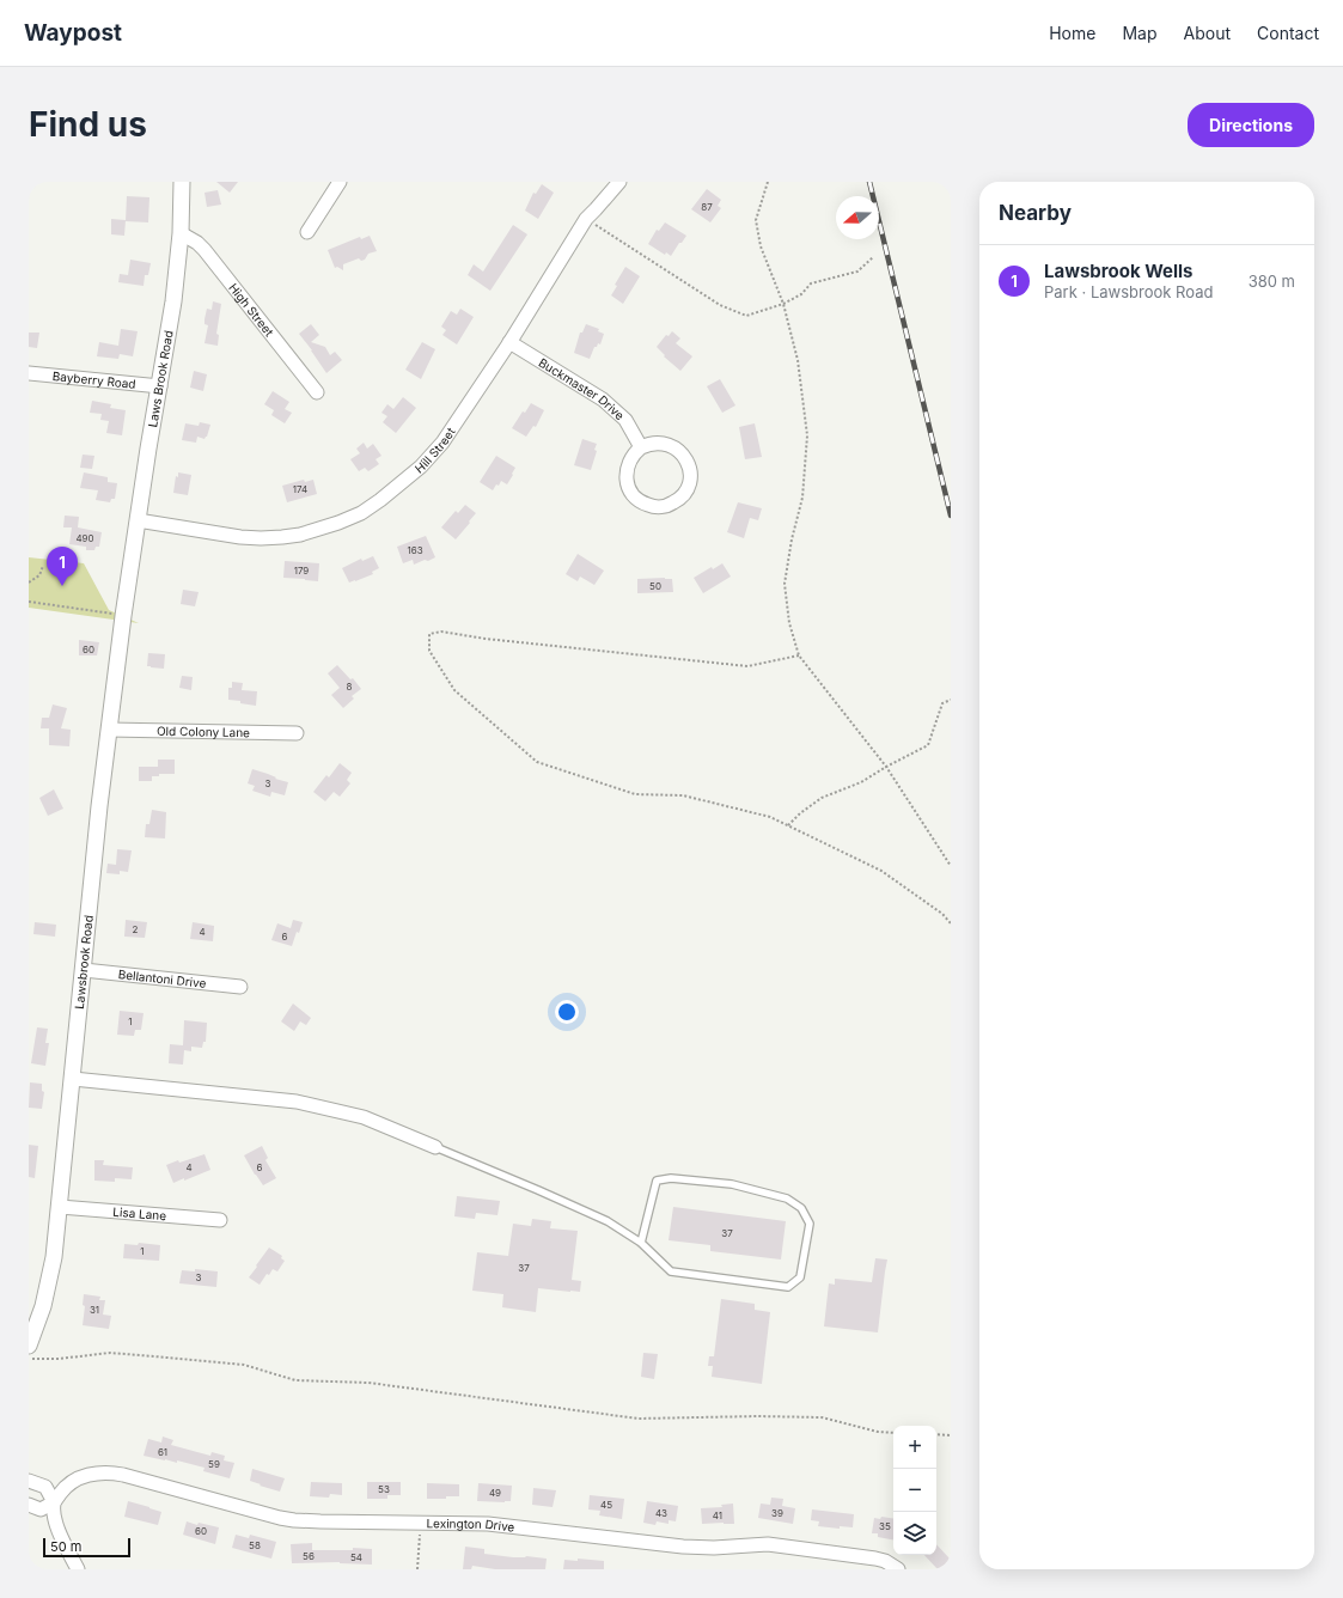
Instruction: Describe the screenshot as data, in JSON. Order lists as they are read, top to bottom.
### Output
{
  "streets": {
    "street": [
      "High Street",
      "Bayberry Road",
      "Laws Brook Road",
      "Buckmaster Drive",
      "Hill Street",
      "Old Colony Lane",
      "Lawsbrook Road",
      "Bellantoni Drive",
      "Lisa Lane",
      "Lexington Drive"
    ]
  },
  "crossings": [
    ["High Street", "Laws Brook Road"],
    ["Bayberry Road", "Laws Brook Road"],
    ["Laws Brook Road", "Hill Street"],
    ["Laws Brook Road", "Lawsbrook Road"],
    ["Buckmaster Drive", "Hill Street"],
    ["Old Colony Lane", "Lawsbrook Road"],
    ["Lawsbrook Road", "Bellantoni Drive"],
    ["Lawsbrook Road", "Lisa Lane"]
  ],
  "house_numbers": [
    "87",
    "174",
    "490",
    "163",
    "179",
    "50",
    "60",
    "8",
    "3",
    "2",
    "4",
    "6",
    "1",
    "4",
    "6",
    "37",
    "1",
    "37",
    "3",
    "31",
    "61",
    "59",
    "53",
    "49",
    "45",
    "43",
    "39",
    "41",
    "35",
    "60",
    "58",
    "56",
    "54"
  ],
  "scale_bar": "50 m",
  "north": "left",
  "page": {
    "header": "Waypost",
    "nav": [
      "Home",
      "Map",
      "About",
      "Contact"
    ],
    "buttons": "Directions",
    "title": "Find us",
    "heading": "Nearby",
    "list": [
      {
        "mark": "1",
        "name": "Lawsbrook Wells",
        "note": "Park · Lawsbrook Road",
        "value": "380 m"
      }
    ],
    "pins": "1",
    "map_buttons": ["+", "−"],
    "scale": "50 m"
  }
}
